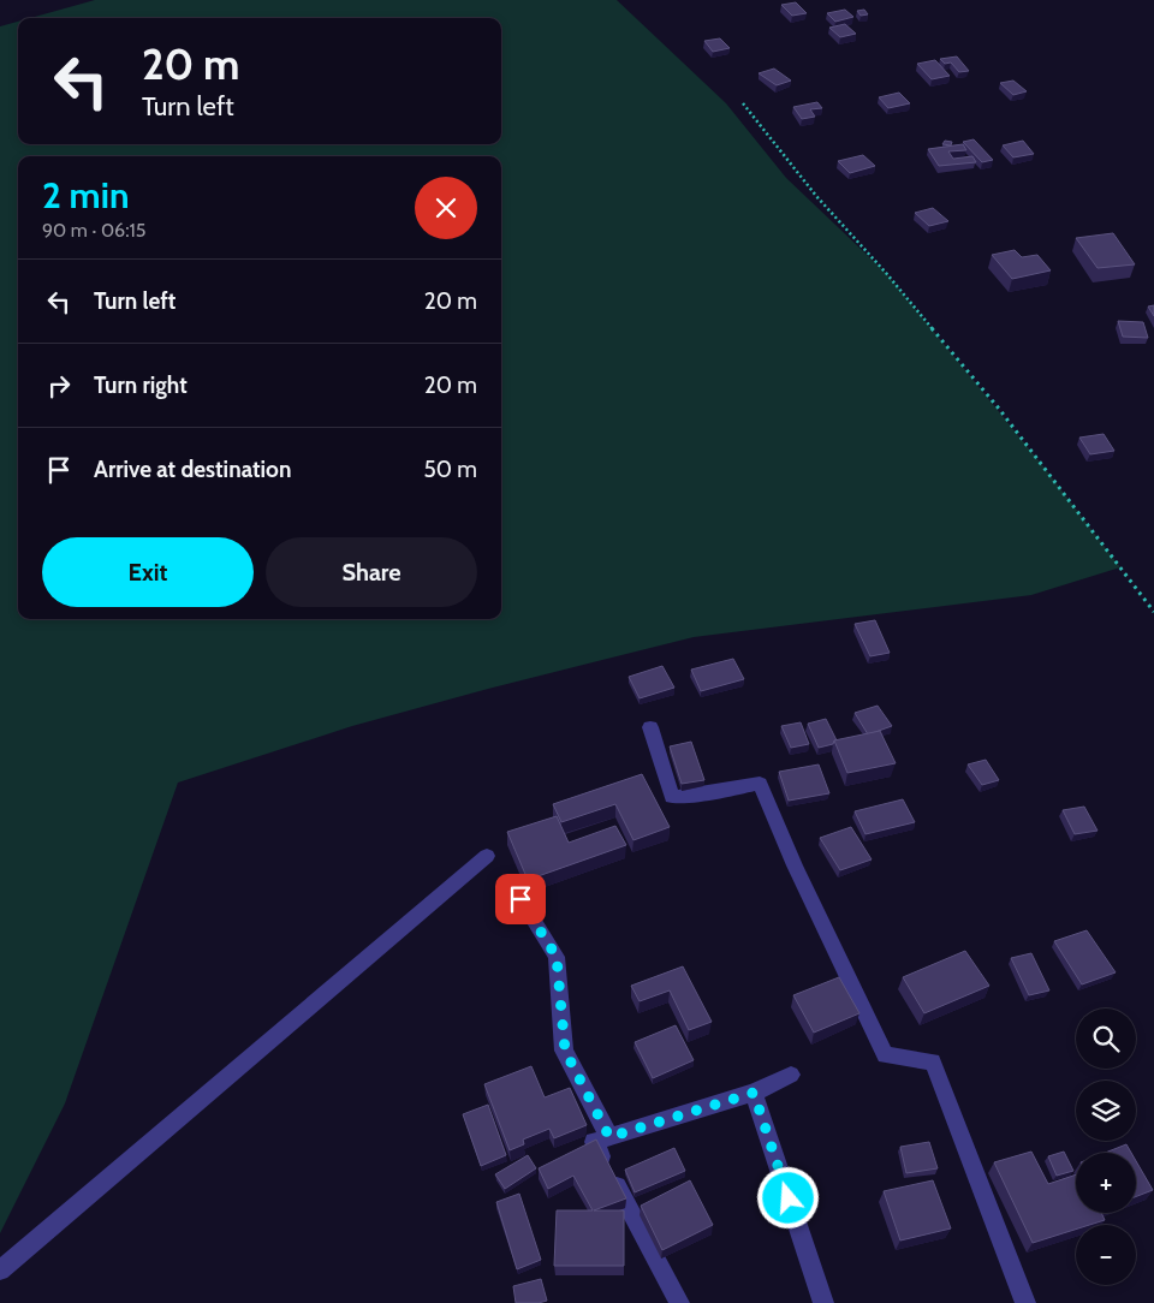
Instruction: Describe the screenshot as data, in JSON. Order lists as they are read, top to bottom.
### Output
{
  "page": {
    "turn": ["20 m", "Turn left"],
    "heading": ["2 min", "90 m · 06:15"],
    "list": [
      {
        "name": "Turn left",
        "value": "20 m"
      },
      {
        "name": "Turn right",
        "value": "20 m"
      },
      {
        "name": "Arrive at destination",
        "value": "50 m"
      }
    ],
    "buttons": ["Exit", "Share"],
    "map_buttons": ["+", "−"]
  }
}
